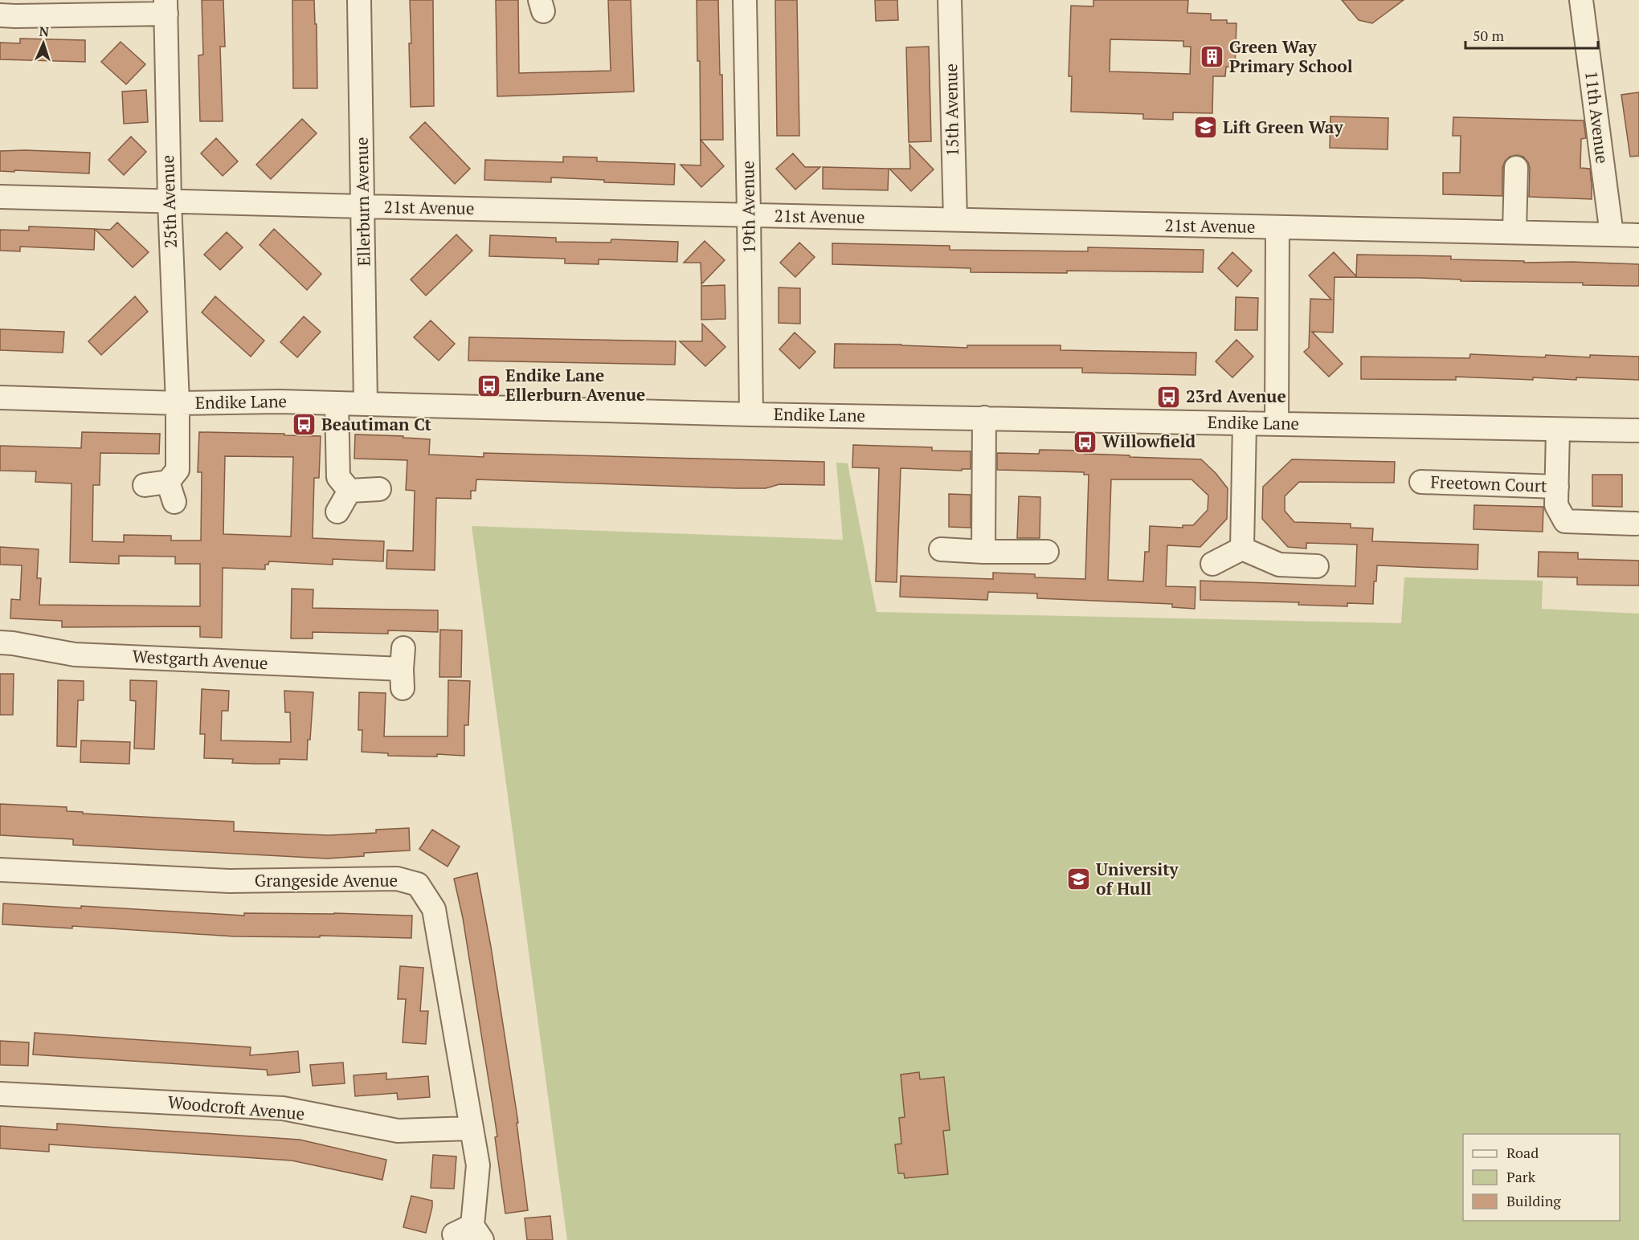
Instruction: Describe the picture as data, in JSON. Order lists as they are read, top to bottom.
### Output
{
  "streets": {
    "street": [
      "15th Avenue",
      "11th Avenue",
      "25th Avenue",
      "Ellerburn Avenue",
      "19th Avenue",
      "21st Avenue",
      "Endike Lane",
      "Freetown Court",
      "Westgarth Avenue",
      "Grangeside Avenue",
      "Woodcroft Avenue"
    ]
  },
  "crossings": [
    ["15th Avenue", "21st Avenue"],
    ["11th Avenue", "21st Avenue"],
    ["25th Avenue", "21st Avenue"],
    ["25th Avenue", "Endike Lane"],
    ["Ellerburn Avenue", "21st Avenue"],
    ["Ellerburn Avenue", "Endike Lane"],
    ["19th Avenue", "21st Avenue"],
    ["19th Avenue", "Endike Lane"],
    ["Endike Lane", "Freetown Court"],
    ["Grangeside Avenue", "Woodcroft Avenue"]
  ],
  "places": {
    "building": ["Green Way Primary School"],
    "school or university": ["Lift Green Way", "University of Hull"],
    "bus stop": [
      "Endike Lane Ellerburn Avenue",
      "23rd Avenue",
      "Beautiman Ct",
      "Willowfield"
    ]
  },
  "legend": ["Road", "Park", "Building"],
  "scale_bar": "50 m",
  "north": "top"
}
